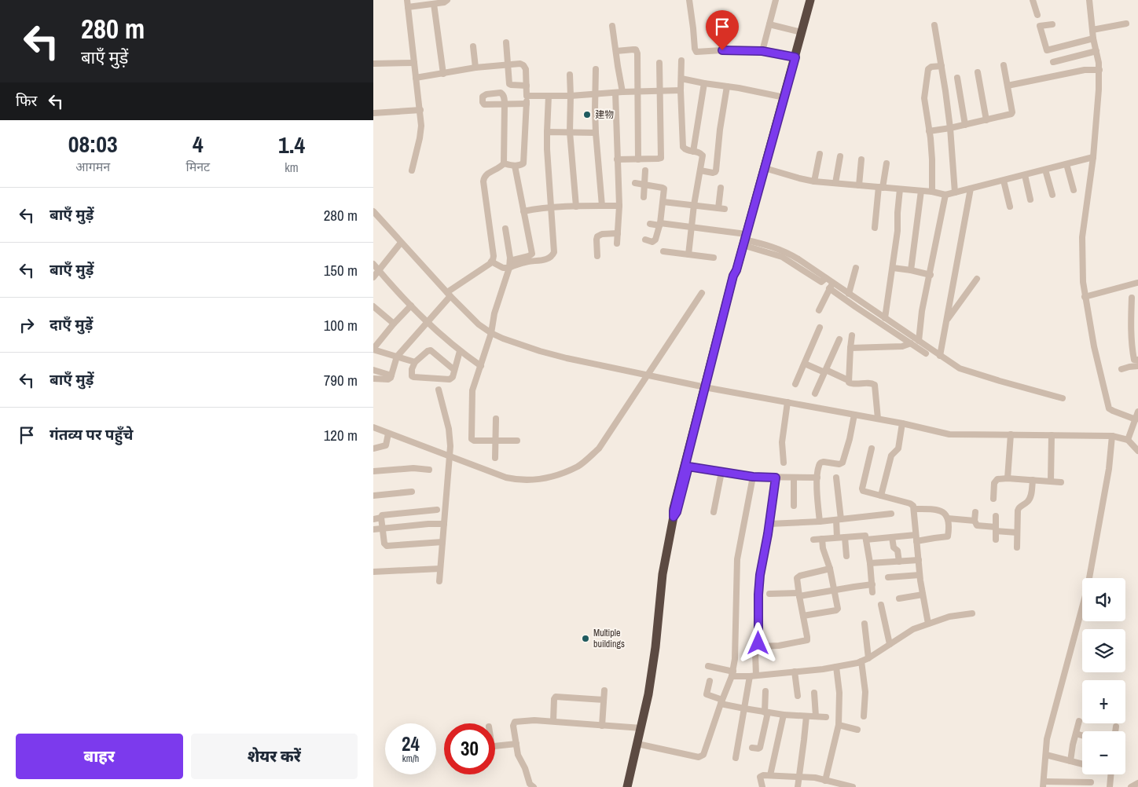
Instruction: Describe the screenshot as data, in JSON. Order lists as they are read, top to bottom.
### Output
{
  "places": ["建物", "Multiple buildings"],
  "page": {
    "turn": ["280 m", "बाएँ मुड़ें"],
    "then": "फिर",
    "eta": [
      "08:03",
      "आगमन",
      "4",
      "मिनट",
      "1.4",
      "km"
    ],
    "list": [
      {
        "name": "बाएँ मुड़ें",
        "value": "280 m"
      },
      {
        "name": "बाएँ मुड़ें",
        "value": "150 m"
      },
      {
        "name": "दाएँ मुड़ें",
        "value": "100 m"
      },
      {
        "name": "बाएँ मुड़ें",
        "value": "790 m"
      },
      {
        "name": "गंतव्य पर पहुँचे",
        "value": "120 m"
      }
    ],
    "map_buttons": ["+", "−"],
    "speed": "24 km/h",
    "limit": "30",
    "buttons": ["बाहर", "शेयर करें"]
  }
}
